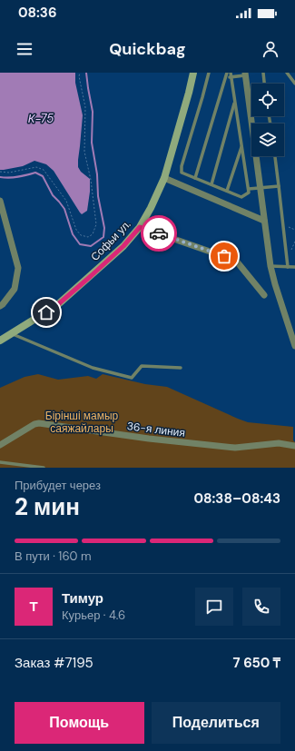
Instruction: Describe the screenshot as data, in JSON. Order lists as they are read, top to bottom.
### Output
{
  "streets": {
    "street": ["Софьи ул.", "36-я линия"]
  },
  "water": ["К-75"],
  "parks": ["Бірінші мамыр саяжайлары"],
  "page": {
    "status": "08:36",
    "header": "Quickbag",
    "heading": ["2 мин", "Прибудет через", "08:38–08:43"],
    "panel": [
      "Тимур",
      "Курьер · 4.6",
      "Заказ #7195",
      "7 650 ₸"
    ],
    "bar": "В пути · 160 m",
    "round": "Т",
    "buttons": ["Помощь", "Поделиться"]
  }
}
